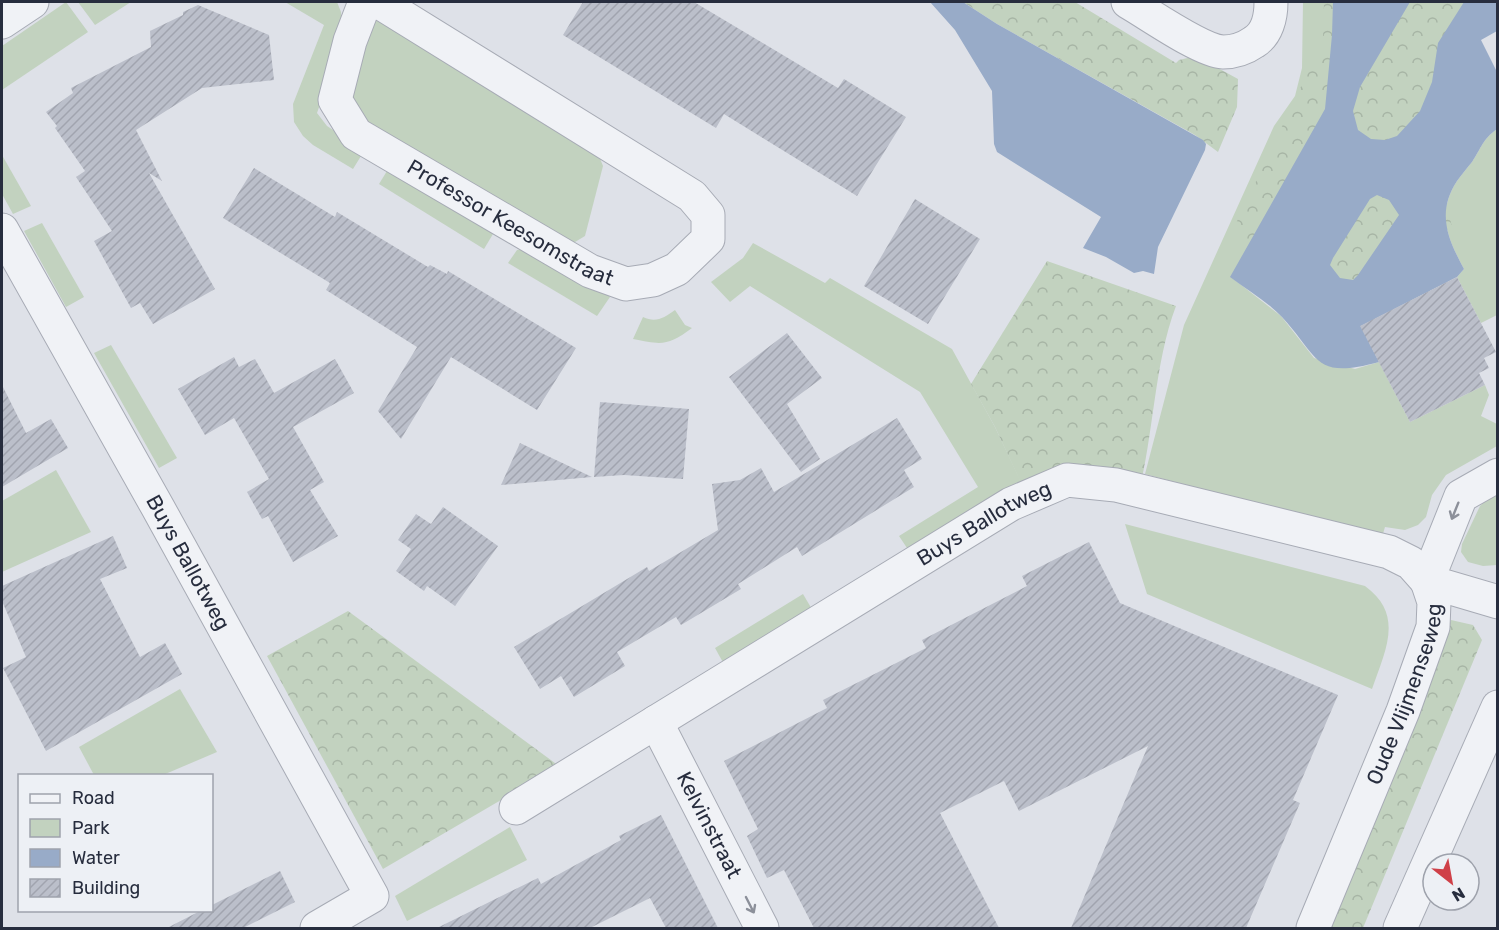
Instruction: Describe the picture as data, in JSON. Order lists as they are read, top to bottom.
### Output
{
  "streets": {
    "street": [
      "Professor Keesomstraat",
      "Buys Ballotweg",
      "Oude Vlijmenseweg",
      "Kelvinstraat"
    ]
  },
  "crossings": [
    ["Buys Ballotweg", "Oude Vlijmenseweg"],
    ["Buys Ballotweg", "Kelvinstraat"]
  ],
  "one_way": ["Kelvinstraat"],
  "legend": [
    "Road",
    "Park",
    "Water",
    "Building"
  ],
  "north": "bottom right"
}
